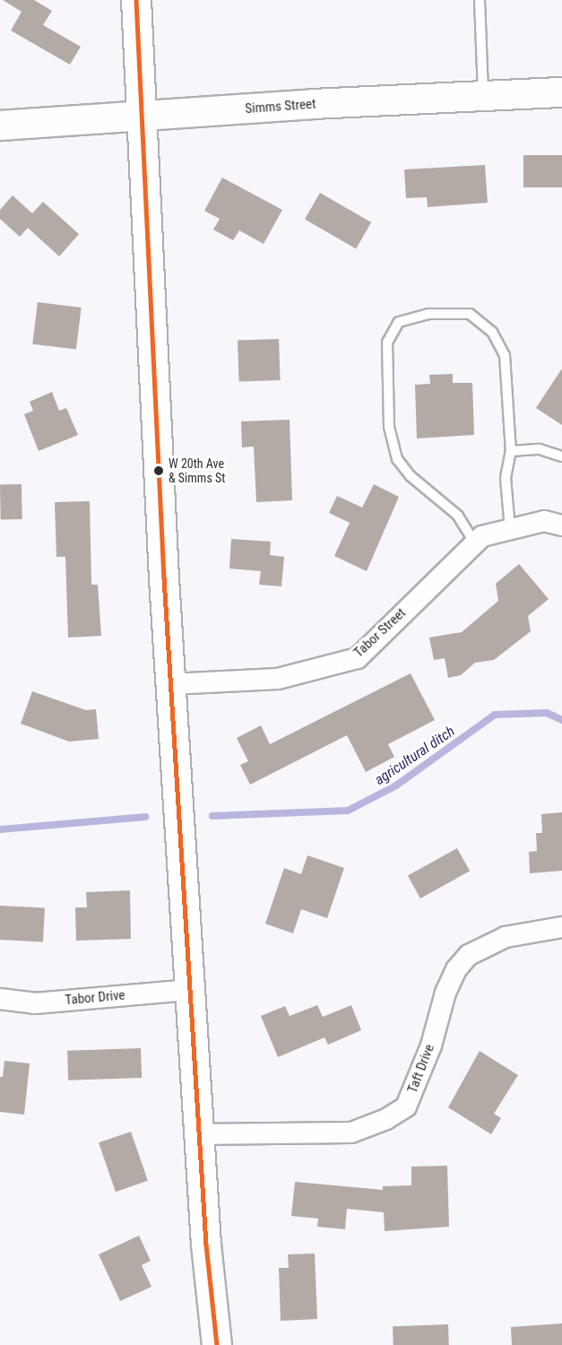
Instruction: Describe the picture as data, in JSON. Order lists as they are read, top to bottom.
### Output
{
  "streets": {
    "street": [
      "Simms Street",
      "Tabor Street",
      "Tabor Drive",
      "Taft Drive"
    ]
  },
  "water": ["agricultural ditch"],
  "places": ["W 20th Ave & Simms St"]
}
